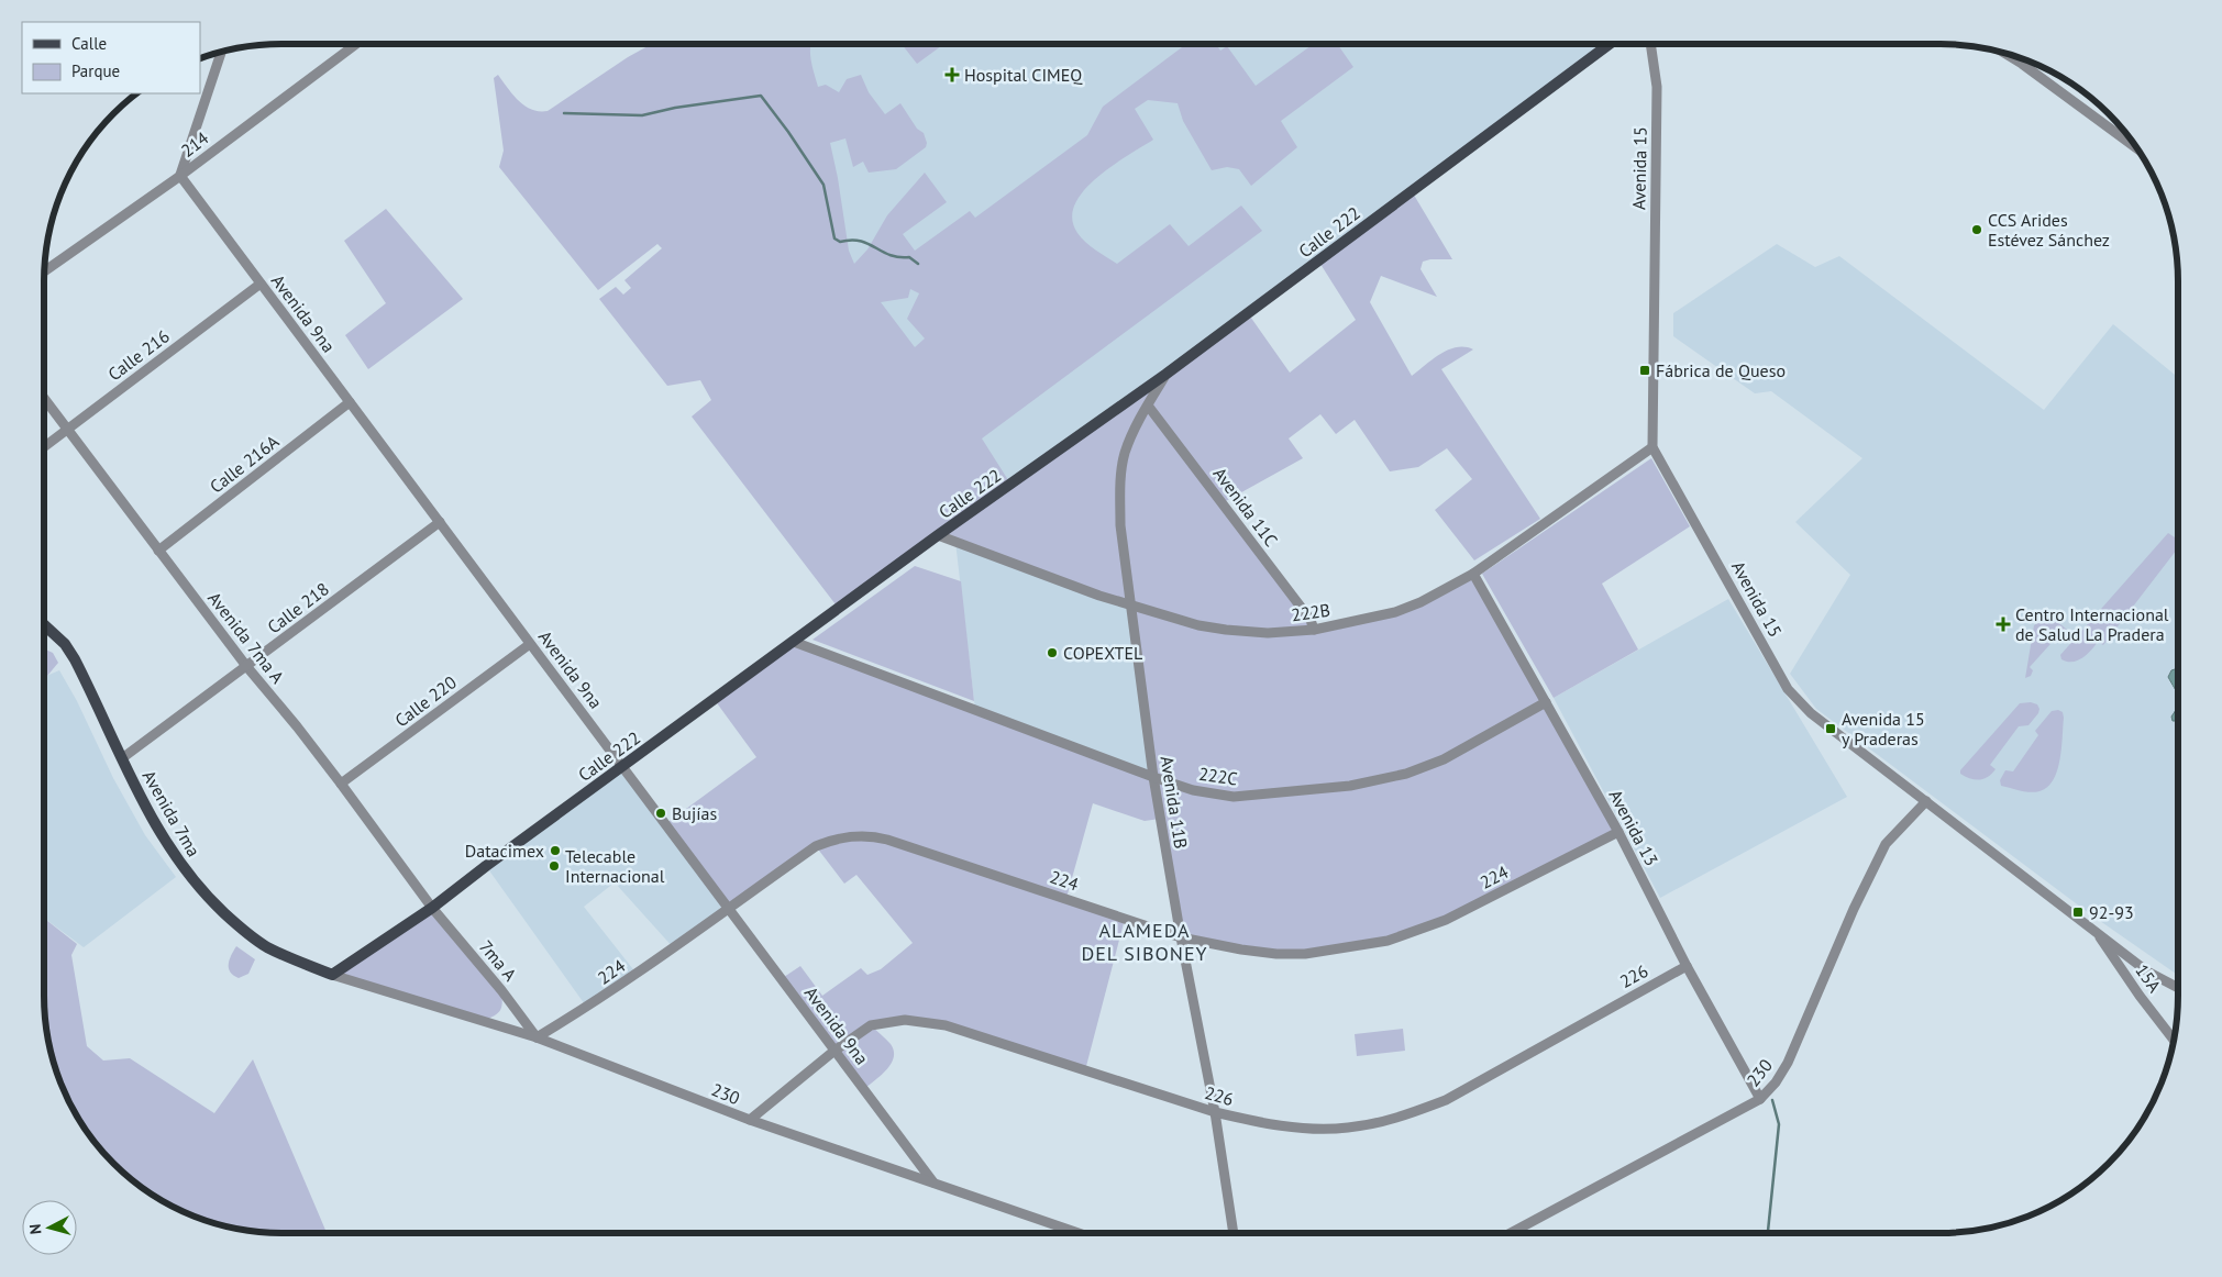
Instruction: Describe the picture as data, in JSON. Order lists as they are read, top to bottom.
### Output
{
  "streets": {
    "main road": ["Calle 222", "Avenida 7ma"],
    "street": [
      "214",
      "Avenida 15",
      "Avenida 9na",
      "Calle 216",
      "Calle 216A",
      "Avenida 11C",
      "Calle 218",
      "222B",
      "Avenida 7ma A",
      "Calle 220",
      "222C",
      "Avenida 11B",
      "Avenida 13",
      "224",
      "7ma A",
      "226",
      "15A",
      "230"
    ]
  },
  "crossings": [
    ["214", "Avenida 9na"],
    ["Avenida 15", "222B"],
    ["Avenida 15", "15A"],
    ["Avenida 15", "230"],
    ["Calle 222", "Avenida 9na"],
    ["Calle 222", "222B"],
    ["Calle 222", "Avenida 7ma A"],
    ["Calle 222", "222C"],
    ["Calle 222", "Avenida 11B"],
    ["Calle 222", "Avenida 7ma"],
    ["Calle 222", "7ma A"],
    ["Calle 222", "230"],
    ["Avenida 9na", "Calle 216"],
    ["Avenida 9na", "Calle 216A"],
    ["Avenida 9na", "Calle 218"],
    ["Avenida 9na", "Calle 220"],
    ["Avenida 9na", "224"],
    ["Avenida 9na", "226"],
    ["Avenida 9na", "230"],
    ["Calle 216", "Avenida 7ma A"],
    ["Calle 216A", "Avenida 7ma A"],
    ["Avenida 11C", "222B"],
    ["Avenida 11C", "Avenida 11B"],
    ["Calle 218", "Avenida 7ma A"],
    ["Calle 218", "Avenida 7ma"],
    ["222B", "Avenida 11B"],
    ["222B", "Avenida 13"],
    ["Avenida 7ma A", "Calle 220"],
    ["Avenida 7ma A", "7ma A"],
    ["222C", "Avenida 11B"],
    ["222C", "Avenida 13"],
    ["Avenida 11B", "224"],
    ["Avenida 11B", "226"],
    ["Avenida 7ma", "230"],
    ["Avenida 13", "224"],
    ["Avenida 13", "226"],
    ["Avenida 13", "230"],
    ["224", "7ma A"],
    ["224", "230"],
    ["7ma A", "230"],
    ["226", "230"]
  ],
  "districts": ["ALAMEDA DEL SIBONEY"],
  "places": {
    "health": ["Hospital CIMEQ", "Centro Internacional de Salud La Pradera"],
    "other": [
      "CCS Arides Estévez Sánchez",
      "COPEXTEL",
      "Bujías",
      "Datacimex",
      "Telecable Internacional"
    ],
    "transit": ["Fábrica de Queso", "Avenida 15 y Praderas", "92-93"]
  },
  "legend": ["Calle", "Parque"],
  "north": "left"
}
